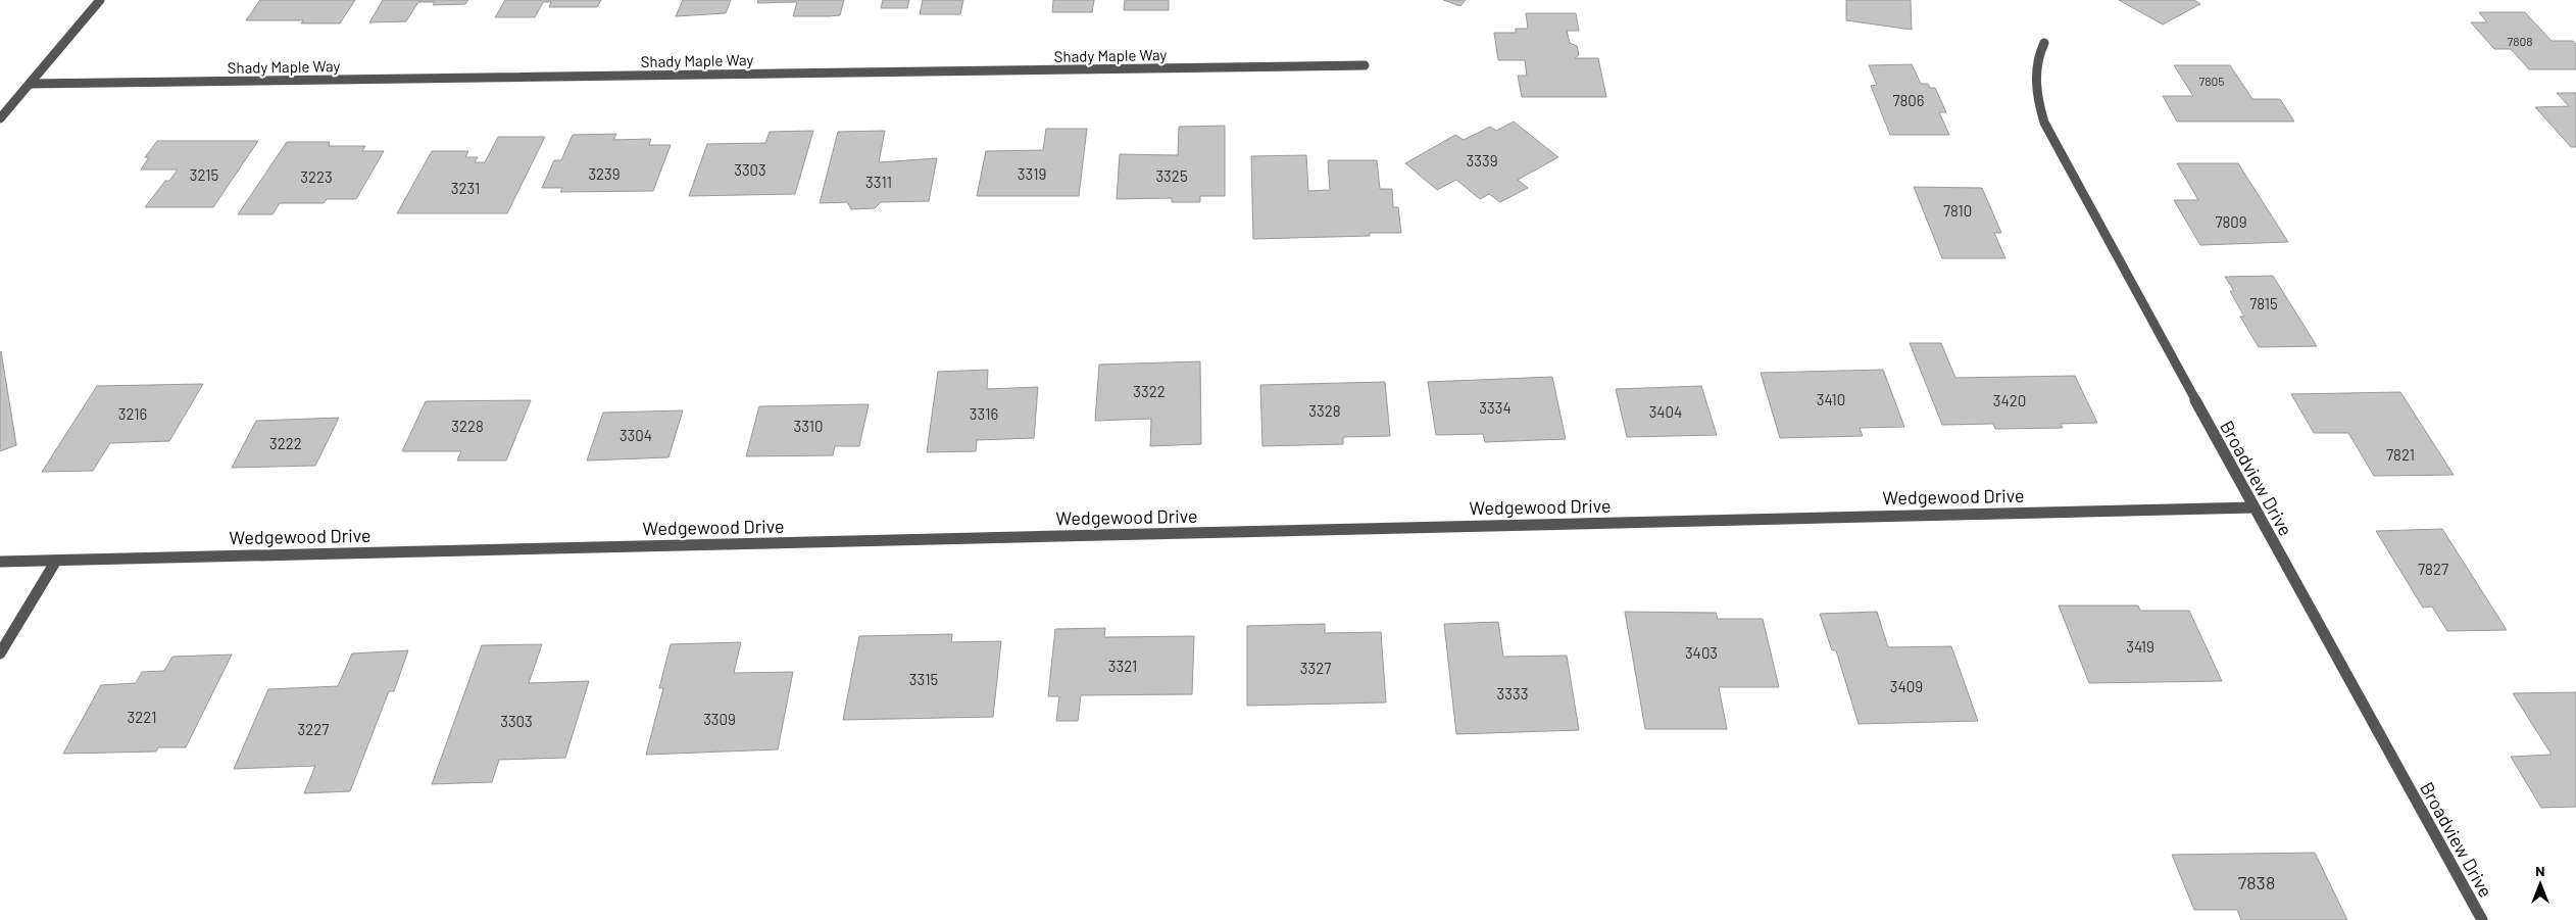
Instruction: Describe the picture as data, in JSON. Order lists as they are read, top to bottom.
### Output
{
  "streets": {
    "street": ["Shady Maple Way", "Broadview Drive", "Wedgewood Drive"]
  },
  "crossings": [
    ["Broadview Drive", "Wedgewood Drive"]
  ],
  "house_numbers": [
    "7808",
    "7805",
    "7806",
    "3339",
    "3303",
    "3239",
    "3319",
    "3215",
    "3325",
    "3223",
    "3311",
    "3231",
    "7810",
    "7809",
    "7815",
    "3322",
    "3410",
    "3420",
    "3334",
    "3328",
    "3404",
    "3216",
    "3316",
    "3228",
    "3310",
    "3304",
    "3222",
    "7821",
    "7827",
    "3419",
    "3403",
    "3321",
    "3327",
    "3315",
    "3409",
    "3333",
    "3221",
    "3309",
    "3303",
    "3227",
    "7838"
  ],
  "north": "top"
}
